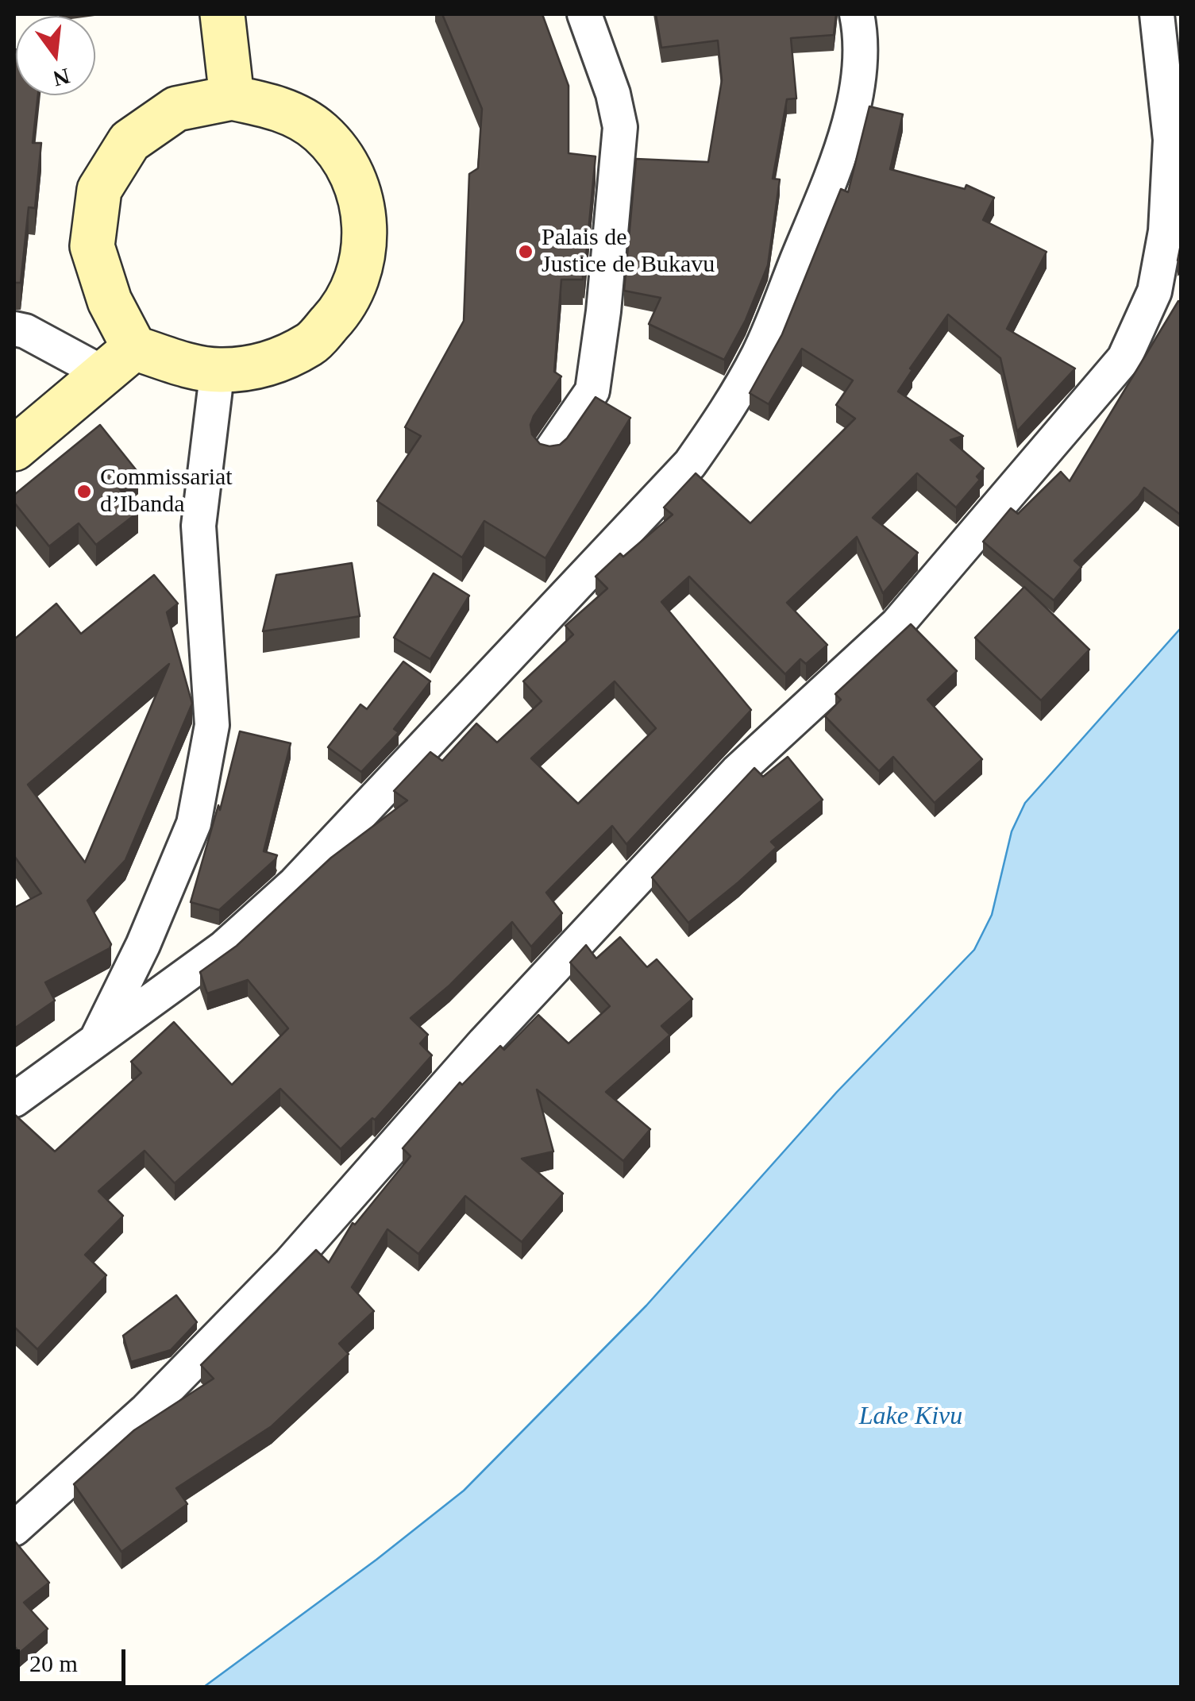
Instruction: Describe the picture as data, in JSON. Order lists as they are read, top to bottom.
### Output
{
  "water": ["Lake Kivu"],
  "places": ["Palais de Justice de Bukavu", "Commissariat d’Ibanda"],
  "scale_bar": "20 m",
  "north": "bottom"
}
